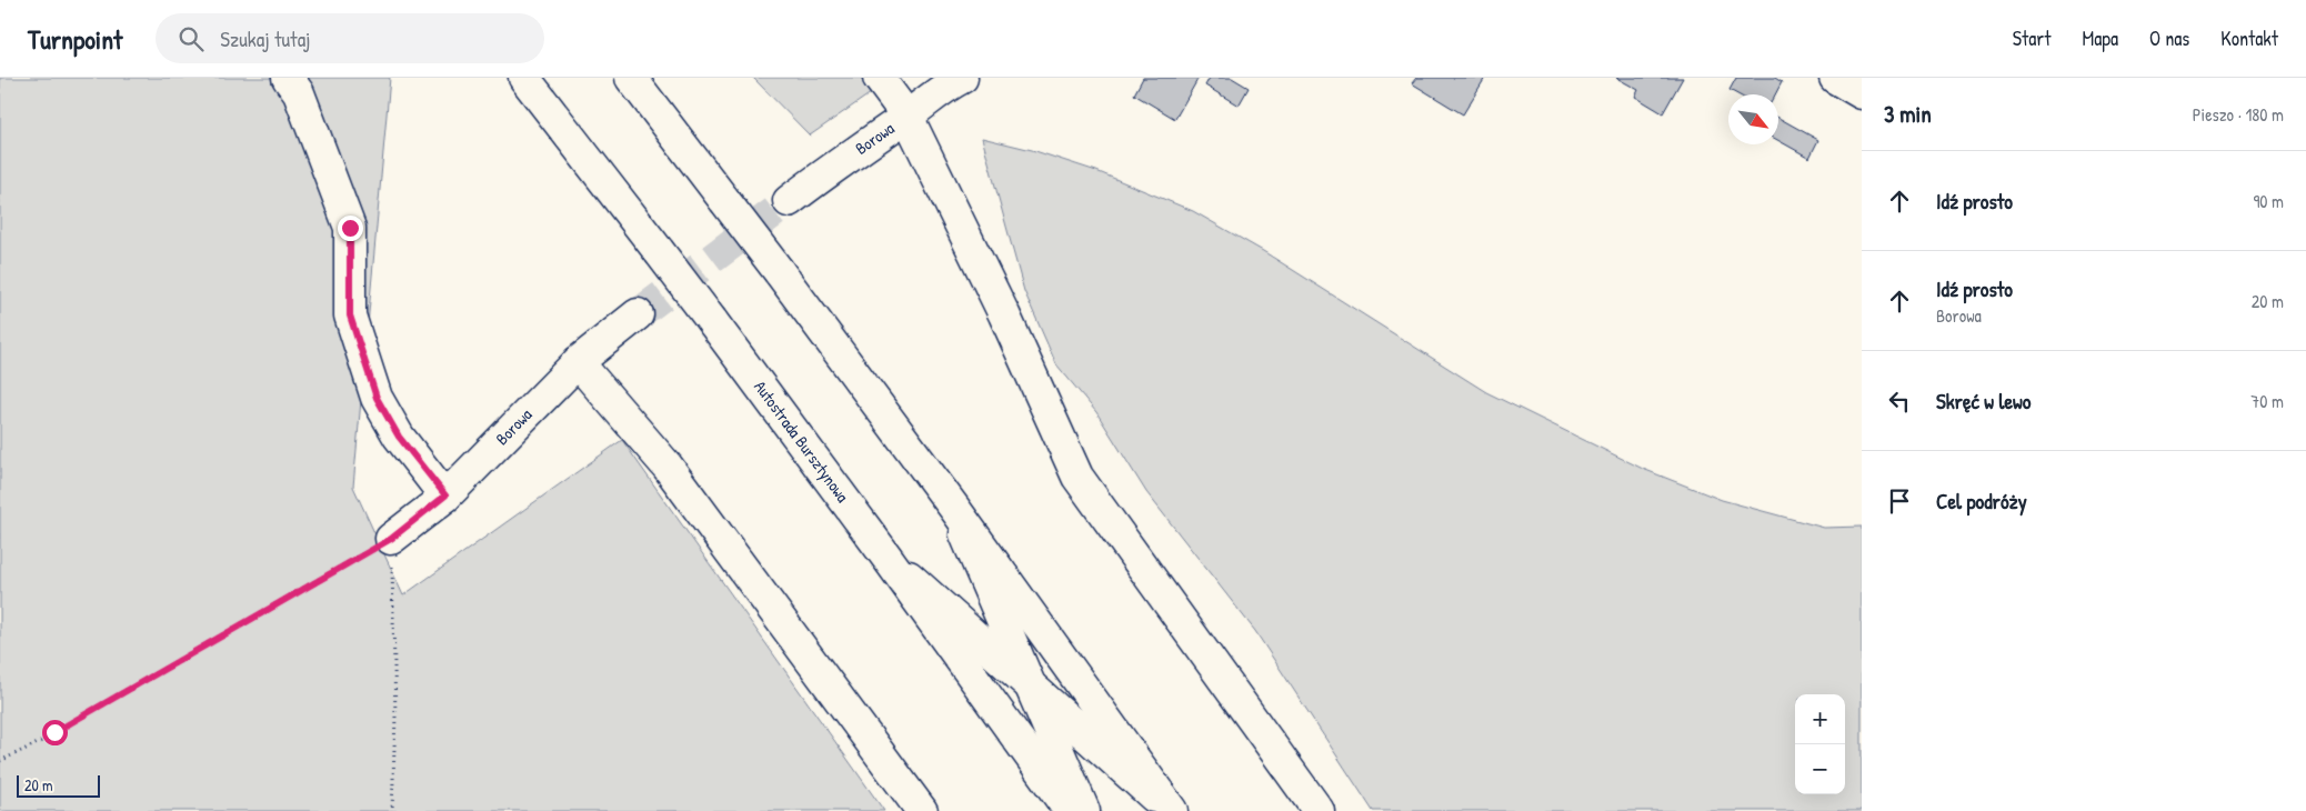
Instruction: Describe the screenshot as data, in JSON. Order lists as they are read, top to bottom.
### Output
{
  "streets": {
    "main road": ["Borowa", "Autostrada Bursztynowa"]
  },
  "scale_bar": "20 m",
  "north": "bottom right",
  "page": {
    "header": "Turnpoint",
    "search": "Szukaj tutaj",
    "nav": [
      "Start",
      "Mapa",
      "O nas",
      "Kontakt"
    ],
    "heading": ["3 min", "Pieszo · 180 m"],
    "list": [
      ["Idź prosto", "90 m"],
      ["Idź prosto", "Borowa", "20 m"],
      ["Skręć w lewo", "70 m"],
      "Cel podróży"
    ],
    "map_buttons": ["+", "−"],
    "scale": "20 m"
  }
}
